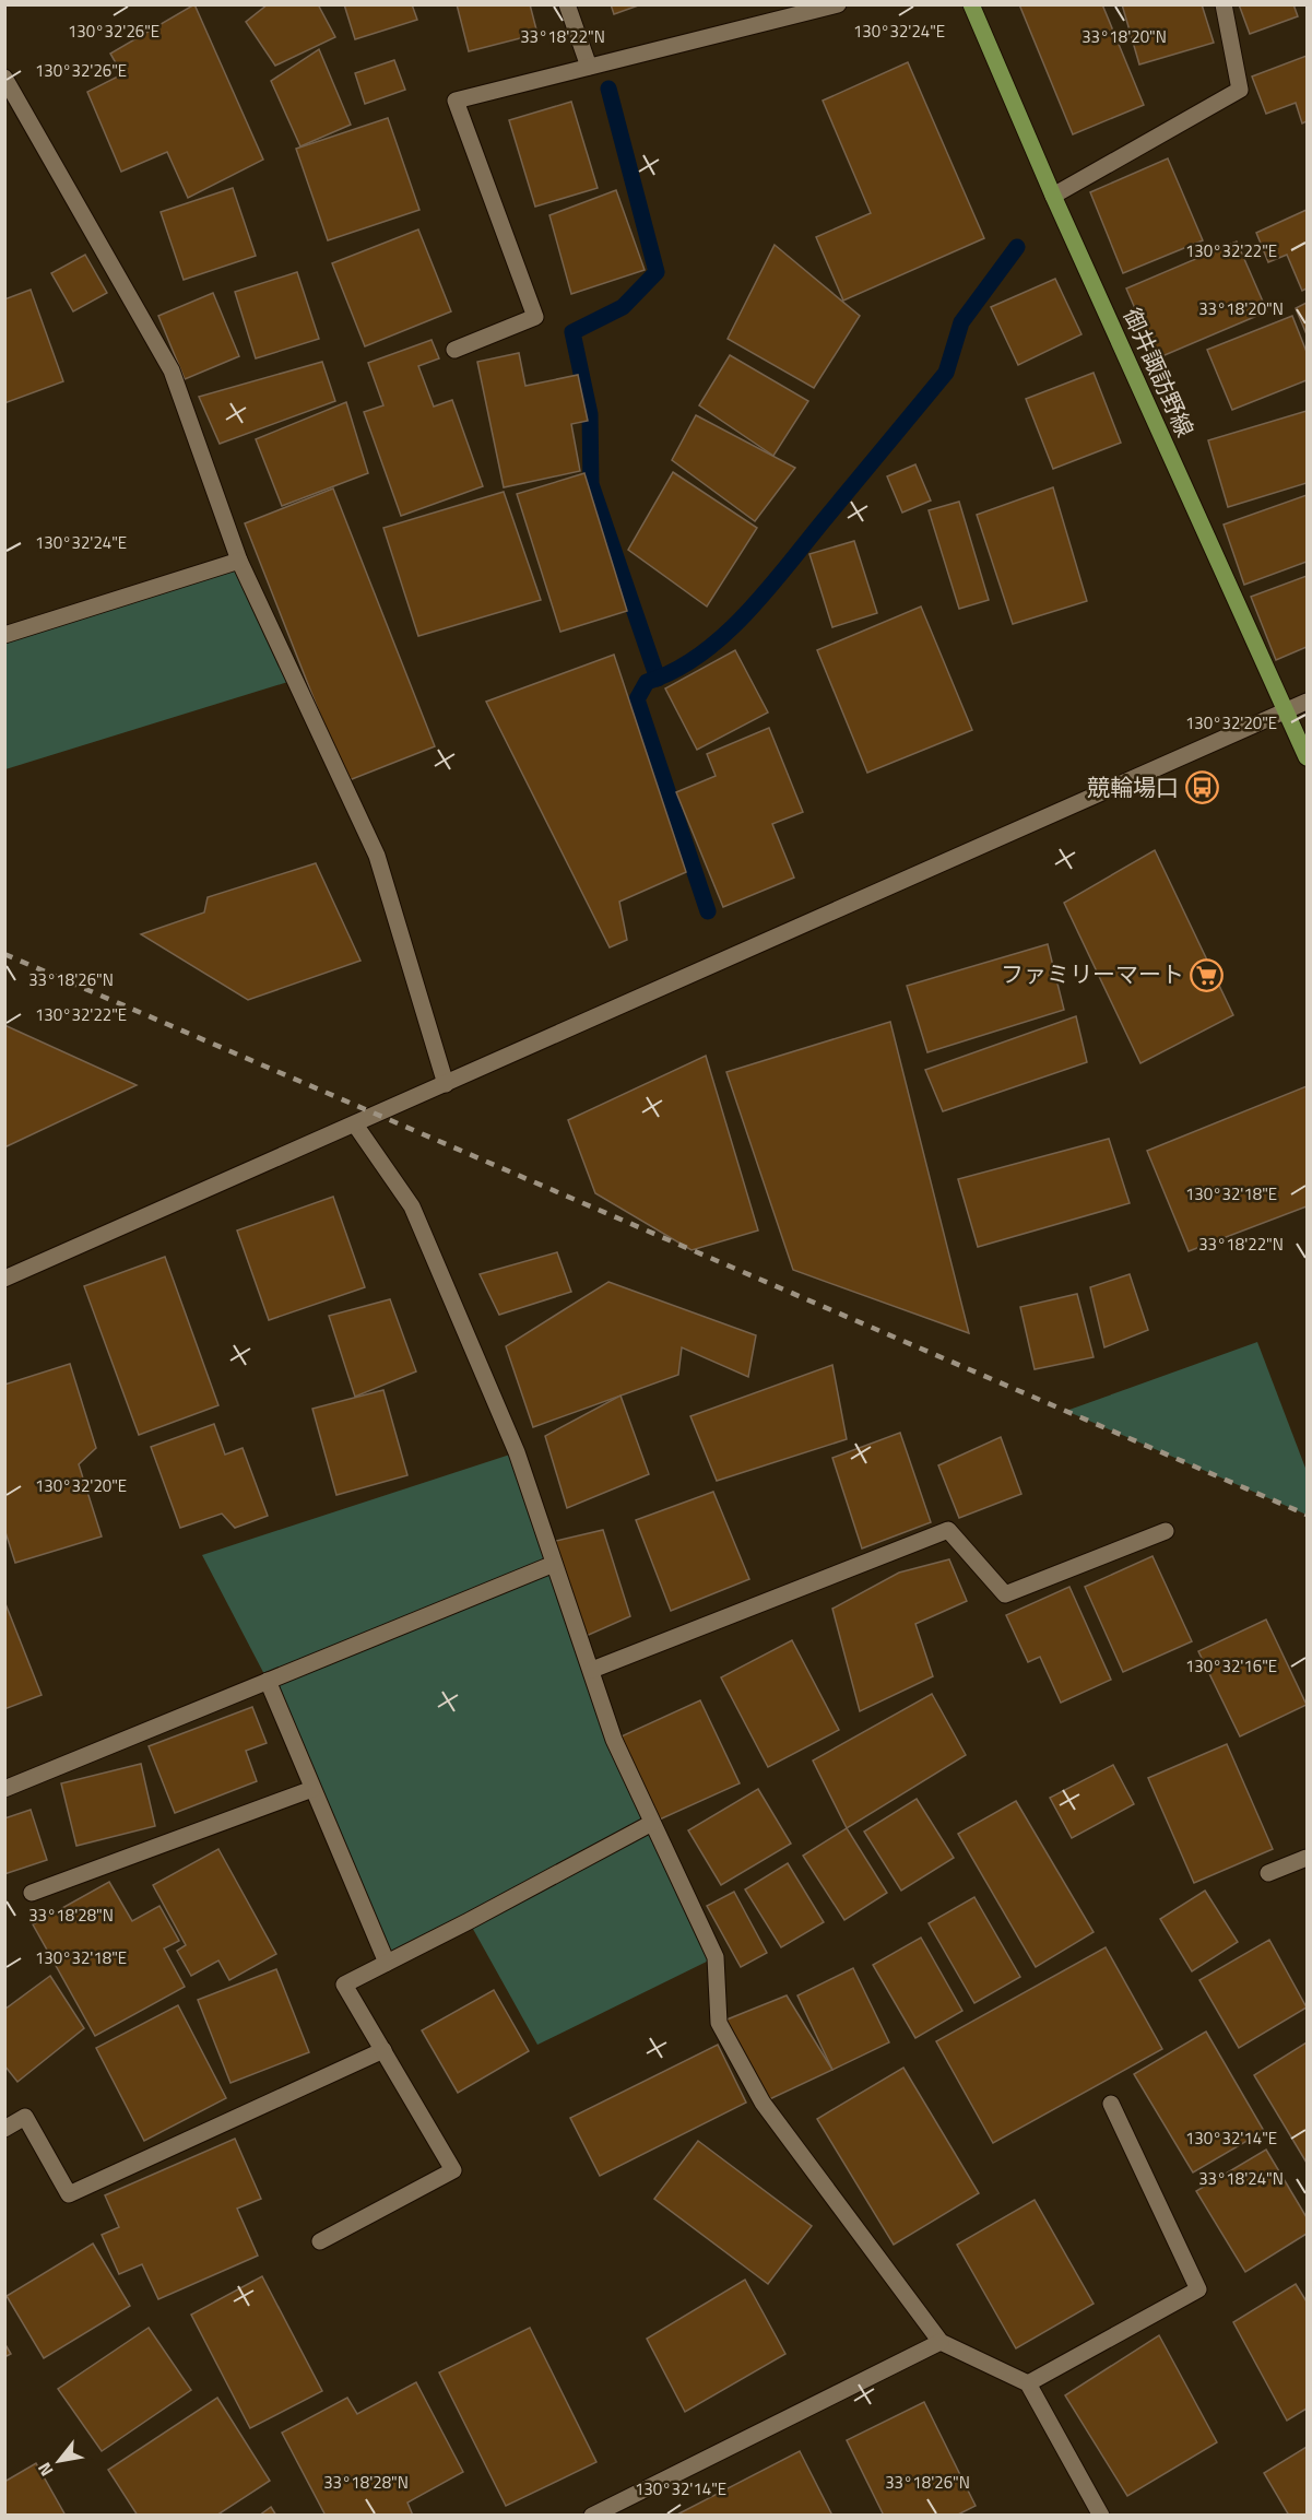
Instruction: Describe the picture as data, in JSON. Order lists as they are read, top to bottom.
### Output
{
  "streets": {
    "main road": ["御井諏訪野線"]
  },
  "places": {
    "bus stop": ["競輪場口"],
    "supermarket": ["ファミリーマート"]
  },
  "north": "bottom left",
  "coordinates": [
    "130°32'24\"E",
    "130°32'26\"E",
    "33°18'22\"N",
    "33°18'20\"N",
    "130°32'22\"E",
    "130°32'20\"E",
    "33°18'26\"N",
    "130°32'18\"E",
    "130°32'16\"E",
    "33°18'28\"N",
    "130°32'14\"E",
    "33°18'24\"N"
  ]
}
